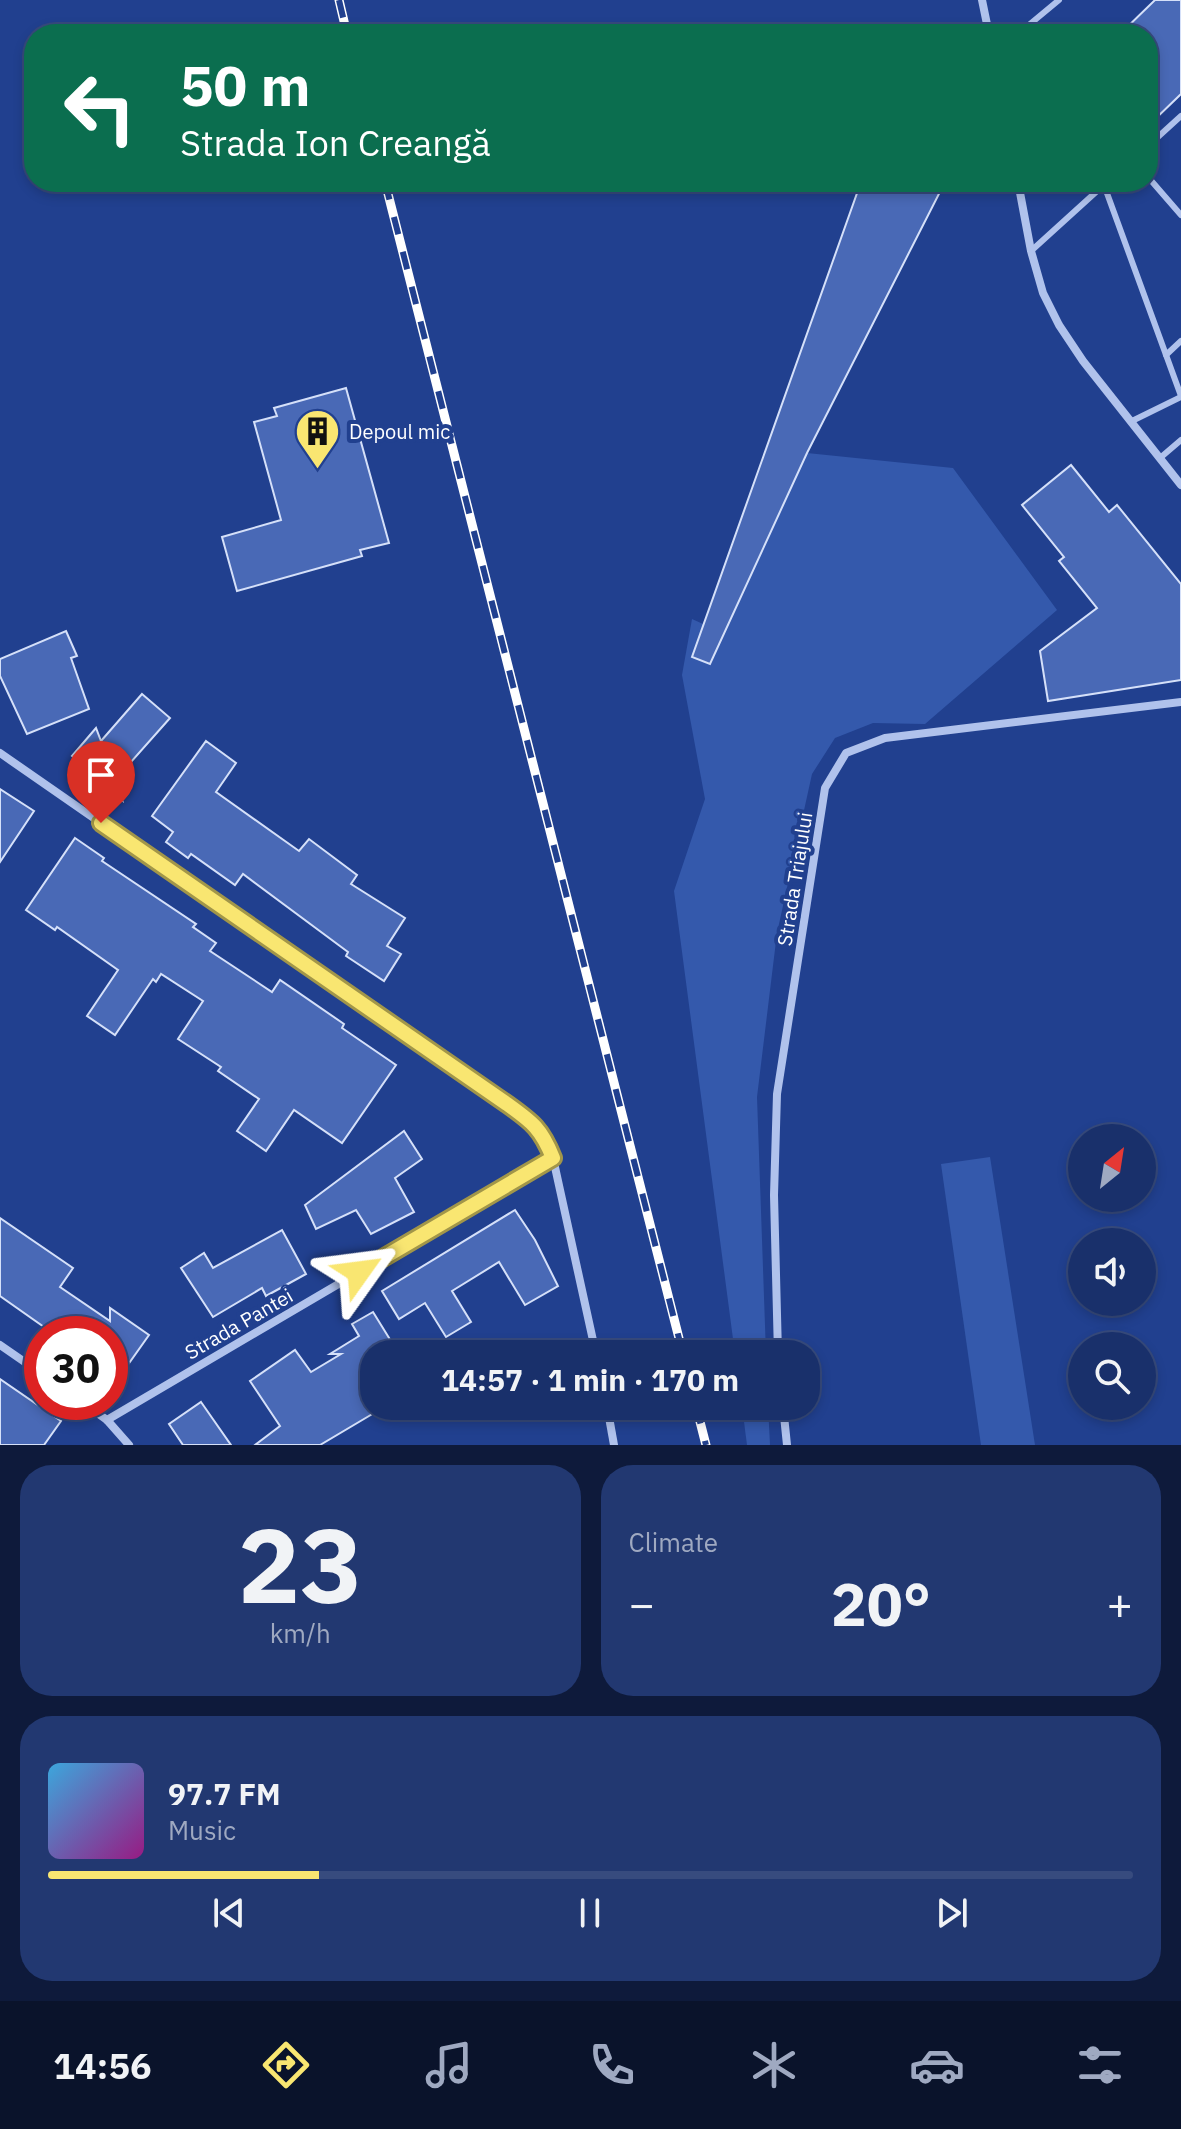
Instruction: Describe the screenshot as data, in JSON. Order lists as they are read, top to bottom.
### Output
{
  "streets": {
    "street": ["Strada Triajului", "Strada Pantei"]
  },
  "places": {
    "building": ["Depoul mic"]
  },
  "north": "top right",
  "page": {
    "turn": ["50 m", "Strada Ion Creangă"],
    "limit": "30",
    "trip": "14:57 · 1 min · 170 m",
    "tile": [
      ["23", "km/h"],
      "Climate"
    ],
    "heat": ["−", "20°", "+"],
    "song": ["97.7 FM", "Music"],
    "tabs": "14:56"
  }
}
